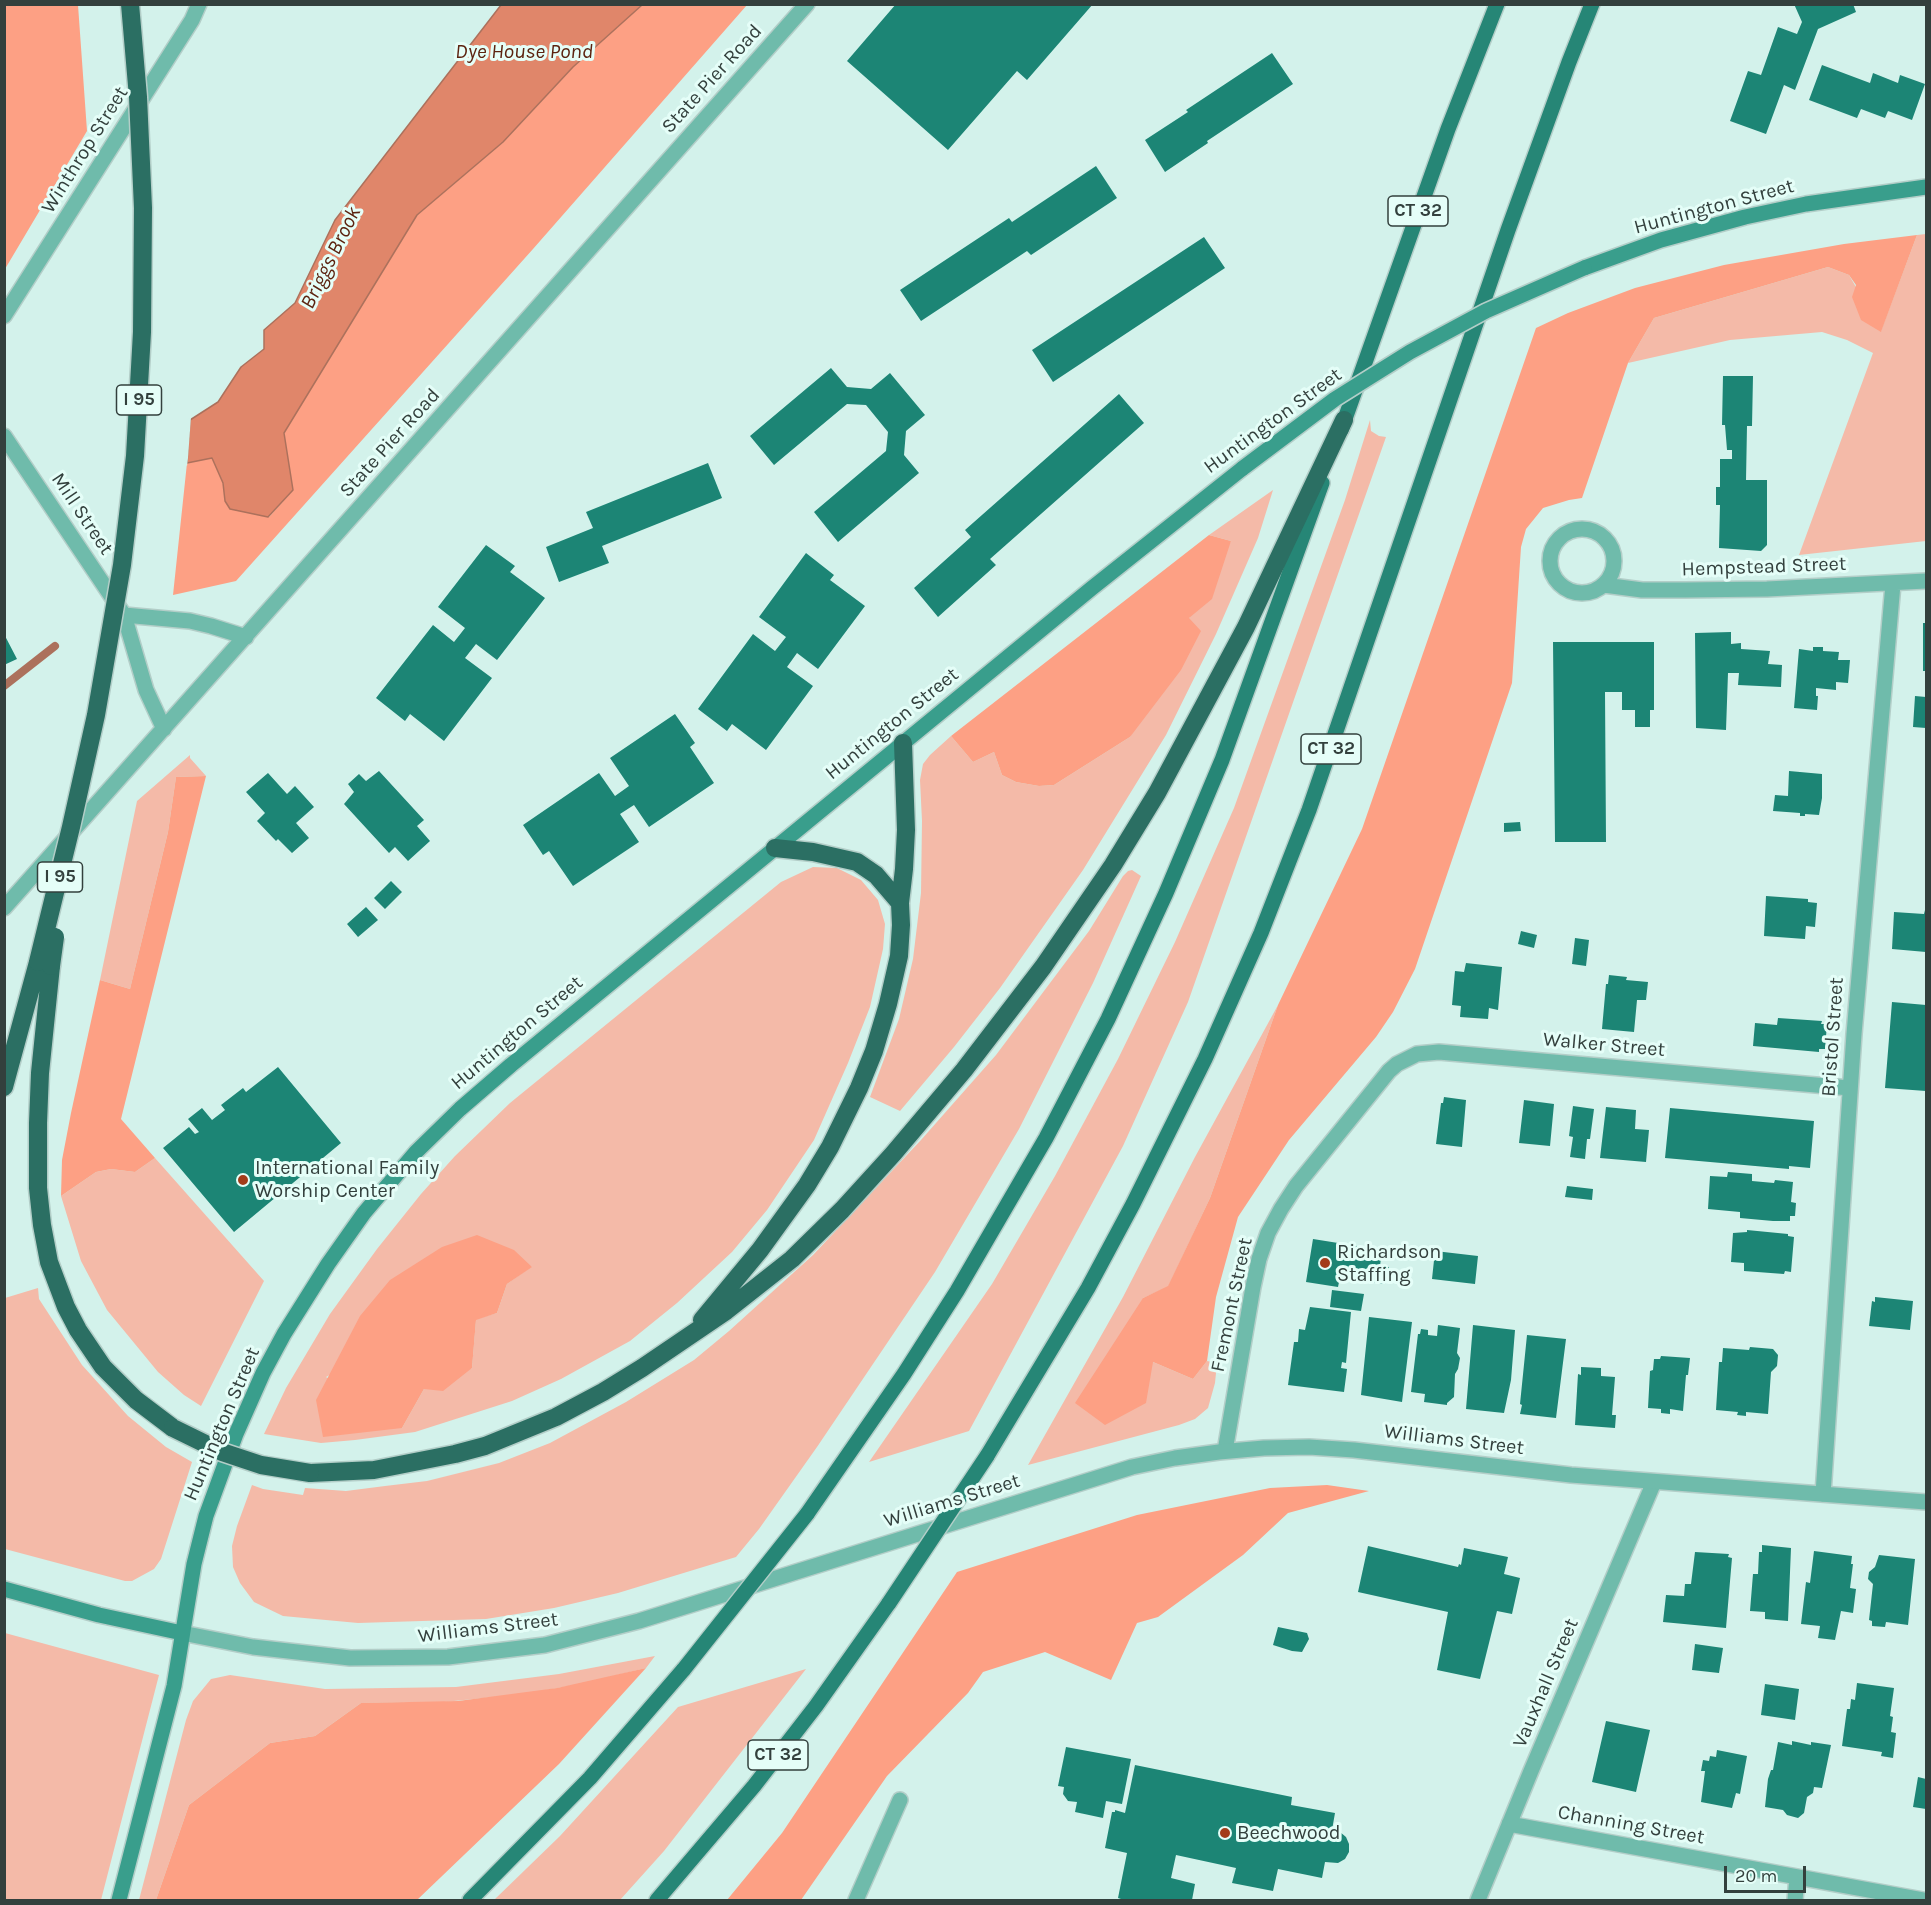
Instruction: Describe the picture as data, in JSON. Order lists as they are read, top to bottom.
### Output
{
  "streets": {
    "highway": ["I 95"],
    "main road": ["Huntington Street", "CT 32", "Williams Street"],
    "street": [
      "State Pier Road",
      "Winthrop Street",
      "Mill Street",
      "Hempstead Street",
      "Bristol Street",
      "Walker Street",
      "Fremont Street",
      "Vauxhall Street",
      "Channing Street"
    ]
  },
  "crossings": [
    ["State Pier Road", "Mill Street"],
    ["Huntington Street", "Williams Street"],
    ["Hempstead Street", "Bristol Street"],
    ["Bristol Street", "Walker Street"],
    ["Bristol Street", "Williams Street"],
    ["Walker Street", "Fremont Street"],
    ["Fremont Street", "Williams Street"],
    ["Williams Street", "Vauxhall Street"],
    ["Vauxhall Street", "Channing Street"]
  ],
  "water": ["Dye House Pond", "Briggs Brook"],
  "places": ["International Family Worship Center", "Richardson Staffing", "Beechwood"],
  "scale_bar": "20 m"
}
